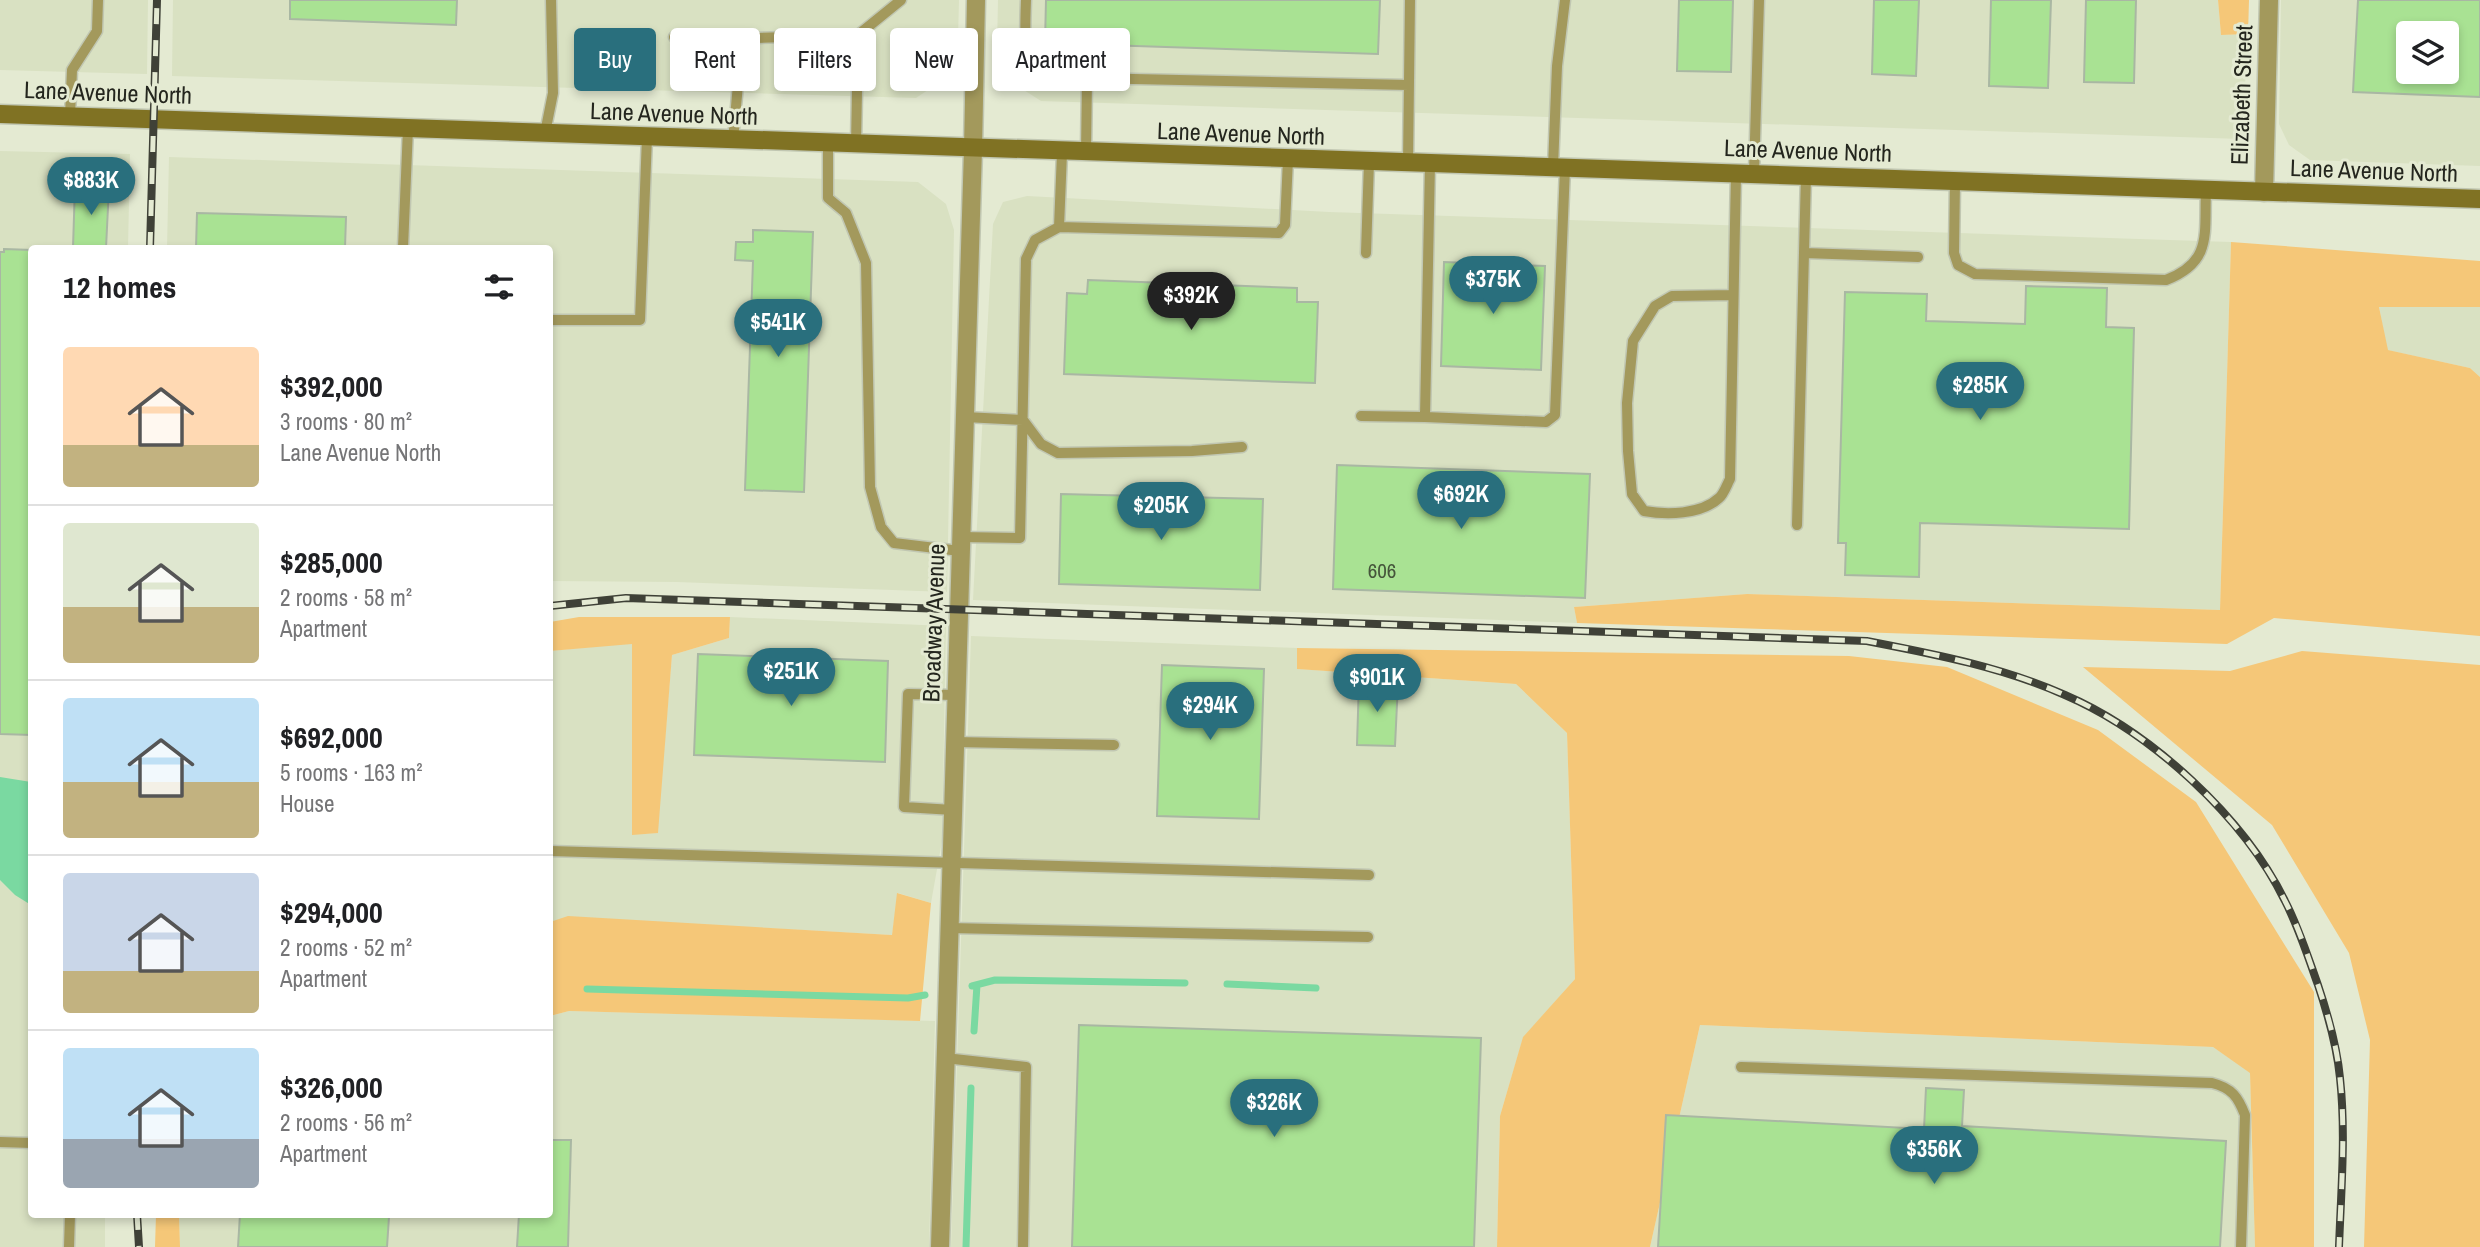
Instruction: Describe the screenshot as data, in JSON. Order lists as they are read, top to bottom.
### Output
{
  "streets": {
    "main road": ["Lane Avenue North"],
    "street": ["Elizabeth Street", "Broadway Avenue"]
  },
  "crossings": [
    ["Lane Avenue North", "Elizabeth Street"],
    ["Lane Avenue North", "Broadway Avenue"]
  ],
  "house_numbers": ["606"],
  "page": {
    "chip": [
      "Buy",
      "Rent",
      "Filters",
      "New",
      "Apartment"
    ],
    "price": [
      "$883K",
      "$375K",
      "$392K",
      "$541K",
      "$285K",
      "$692K",
      "$205K",
      "$251K",
      "$901K",
      "$294K",
      "$326K",
      "$356K"
    ],
    "heading": "12 homes",
    "list": [
      {
        "name": "$392,000",
        "note": "3 rooms · 80 m² · Lane Avenue North"
      },
      {
        "name": "$285,000",
        "note": "2 rooms · 58 m² · Apartment"
      },
      {
        "name": "$692,000",
        "note": "5 rooms · 163 m² · House"
      },
      {
        "name": "$294,000",
        "note": "2 rooms · 52 m² · Apartment"
      },
      {
        "name": "$326,000",
        "note": "2 rooms · 56 m² · Apartment"
      }
    ]
  }
}
